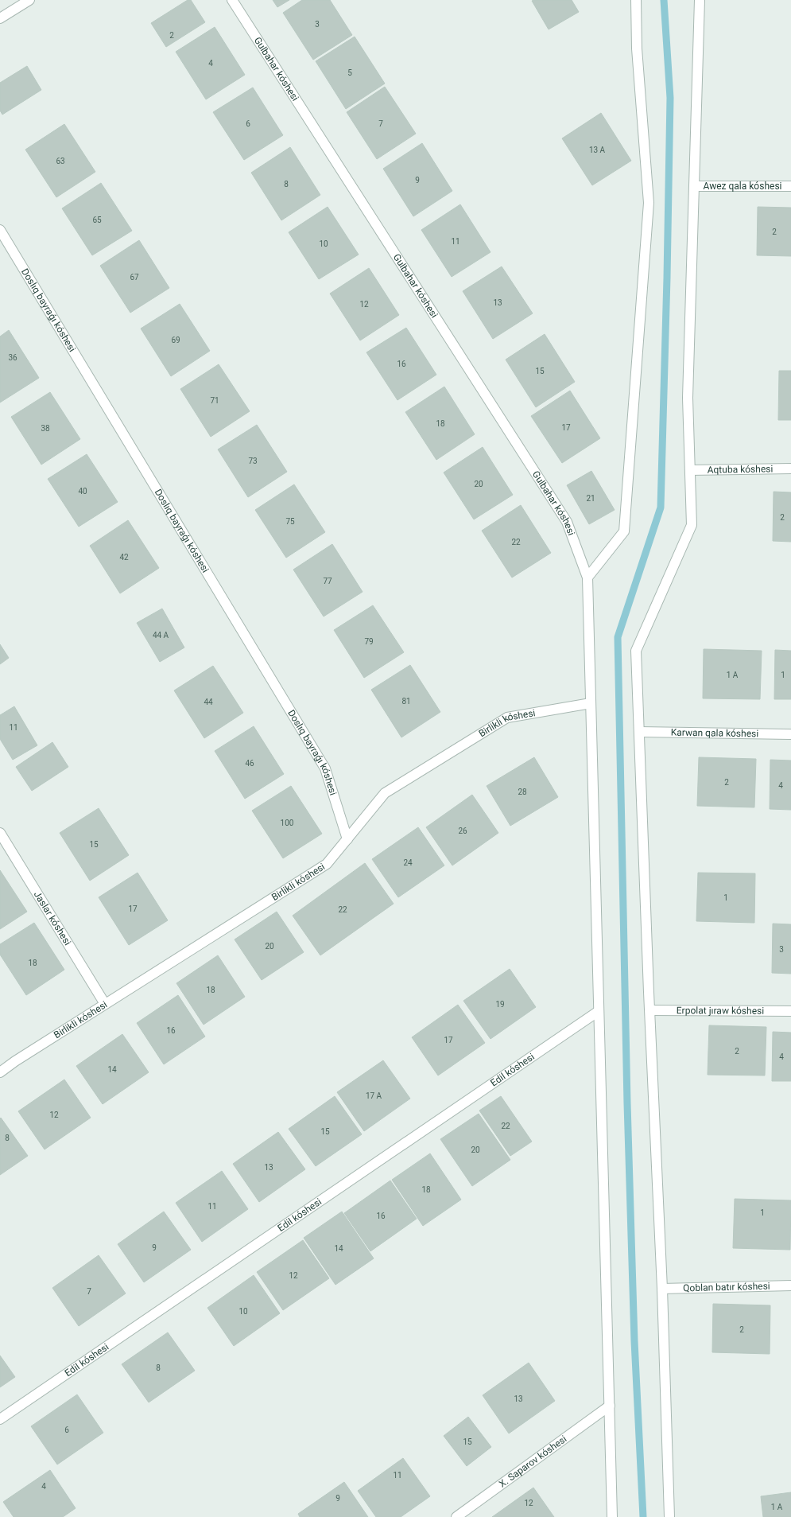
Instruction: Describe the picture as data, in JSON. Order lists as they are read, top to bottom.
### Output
{
  "streets": {
    "street": [
      "Gulbahar kóshesi",
      "Awez qala kóshesi",
      "Doslıq bayraǵı kóshesi",
      "Aqtuba kóshesi",
      "Birlikli kóshesi",
      "Karwan qala kóshesi",
      "Jaslar kóshesi",
      "Erpolat jıraw kóshesi",
      "Edil kóshesi",
      "Qoblan batır kóshesi",
      "X. Saparov kóshesi"
    ]
  },
  "crossings": [
    ["Gulbahar kóshesi", "Birlikli kóshesi"],
    ["Gulbahar kóshesi", "Edil kóshesi"],
    ["Gulbahar kóshesi", "X. Saparov kóshesi"],
    ["Doslıq bayraǵı kóshesi", "Birlikli kóshesi"],
    ["Birlikli kóshesi", "Jaslar kóshesi"]
  ],
  "house_numbers": [
    "3",
    "2",
    "4",
    "5",
    "6",
    "7",
    "13 А",
    "63",
    "9",
    "8",
    "65",
    "2",
    "11",
    "10",
    "67",
    "13",
    "12",
    "69",
    "36",
    "16",
    "15",
    "71",
    "18",
    "17",
    "38",
    "73",
    "20",
    "40",
    "21",
    "2",
    "75",
    "22",
    "42",
    "77",
    "44 А",
    "79",
    "1 А",
    "1",
    "81",
    "44",
    "11",
    "46",
    "2",
    "4",
    "28",
    "100",
    "26",
    "15",
    "24",
    "1",
    "17",
    "22",
    "20",
    "3",
    "18",
    "18",
    "19",
    "16",
    "17",
    "2",
    "4",
    "14",
    "17 А",
    "12",
    "22",
    "15",
    "8",
    "20",
    "13",
    "18",
    "11",
    "1",
    "16",
    "9",
    "14",
    "12",
    "7",
    "10",
    "2",
    "8",
    "13",
    "6",
    "15",
    "11",
    "4",
    "9",
    "12",
    "1 А"
  ]
}
